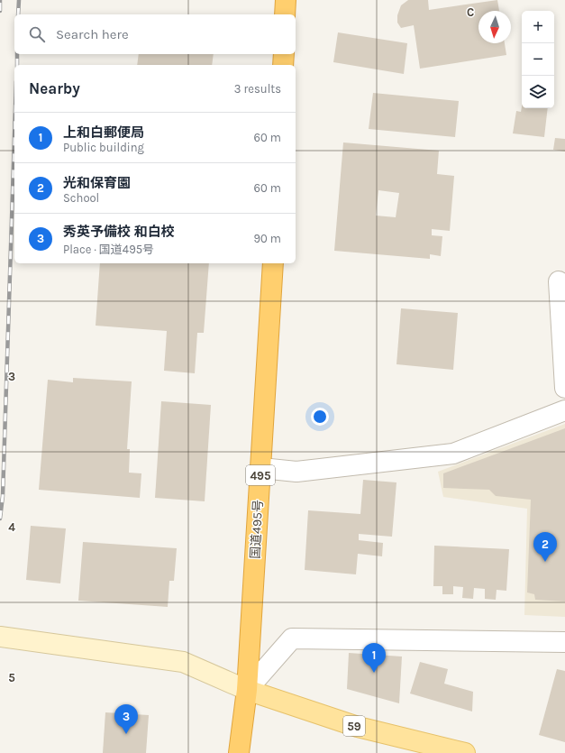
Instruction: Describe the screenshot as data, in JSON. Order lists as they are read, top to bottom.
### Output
{
  "streets": {
    "highway": ["495", "国道495号"],
    "main road": ["59"]
  },
  "crossings": [
    ["国道495号", "59"]
  ],
  "north": "bottom",
  "page": {
    "map_buttons": ["+", "−"],
    "search": "Search here",
    "heading": ["Nearby", "3 results"],
    "list": [
      {
        "mark": "1",
        "name": "上和白郵便局",
        "note": "Public building",
        "value": "60 m"
      },
      {
        "mark": "2",
        "name": "光和保育園",
        "note": "School",
        "value": "60 m"
      },
      {
        "mark": "3",
        "name": "秀英予備校 和白校",
        "note": "Place · 国道495号",
        "value": "90 m"
      }
    ],
    "pins": ["2", "1", "3"]
  },
  "grid": {
    "columns": ["C"],
    "rows": ["3", "4", "5"]
  }
}
